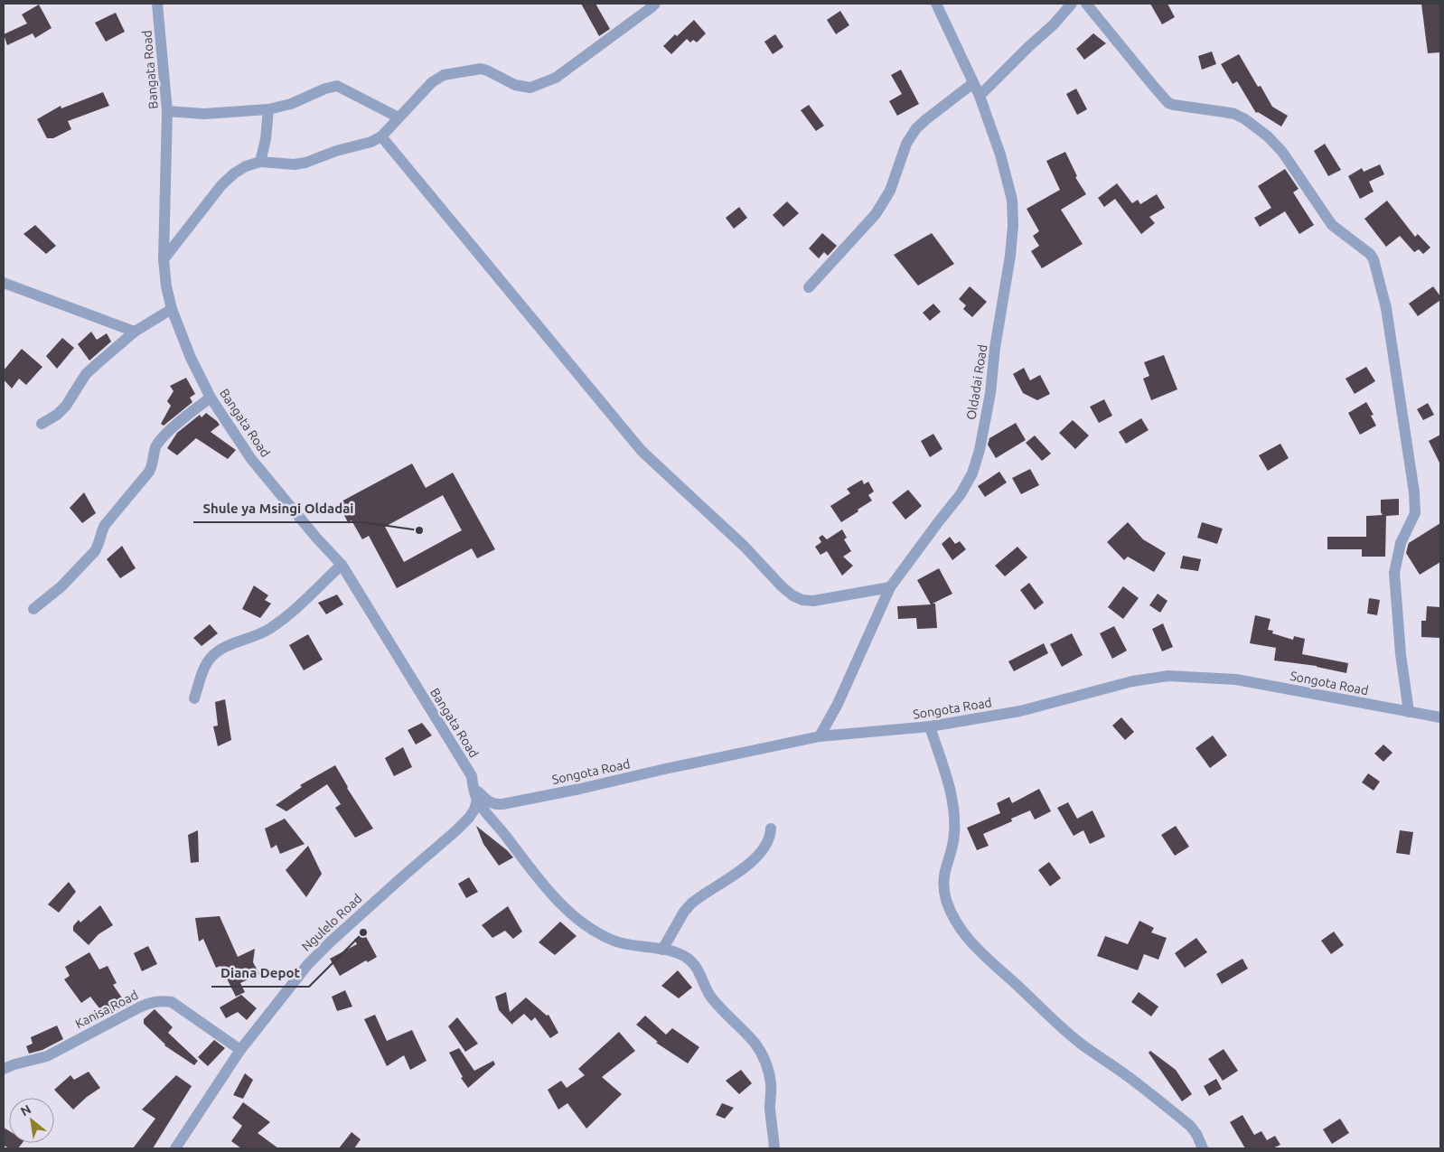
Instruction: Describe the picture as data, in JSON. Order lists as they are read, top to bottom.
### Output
{
  "streets": {
    "street": [
      "Bangata Road",
      "Oldadai Road",
      "Songota Road",
      "Ngulelo Road",
      "Kanisa Road"
    ]
  },
  "crossings": [
    ["Bangata Road", "Songota Road"],
    ["Bangata Road", "Ngulelo Road"],
    ["Oldadai Road", "Songota Road"],
    ["Ngulelo Road", "Kanisa Road"]
  ],
  "places": ["Shule ya Msingi Oldadai", "Diana Depot"],
  "north": "top left"
}
